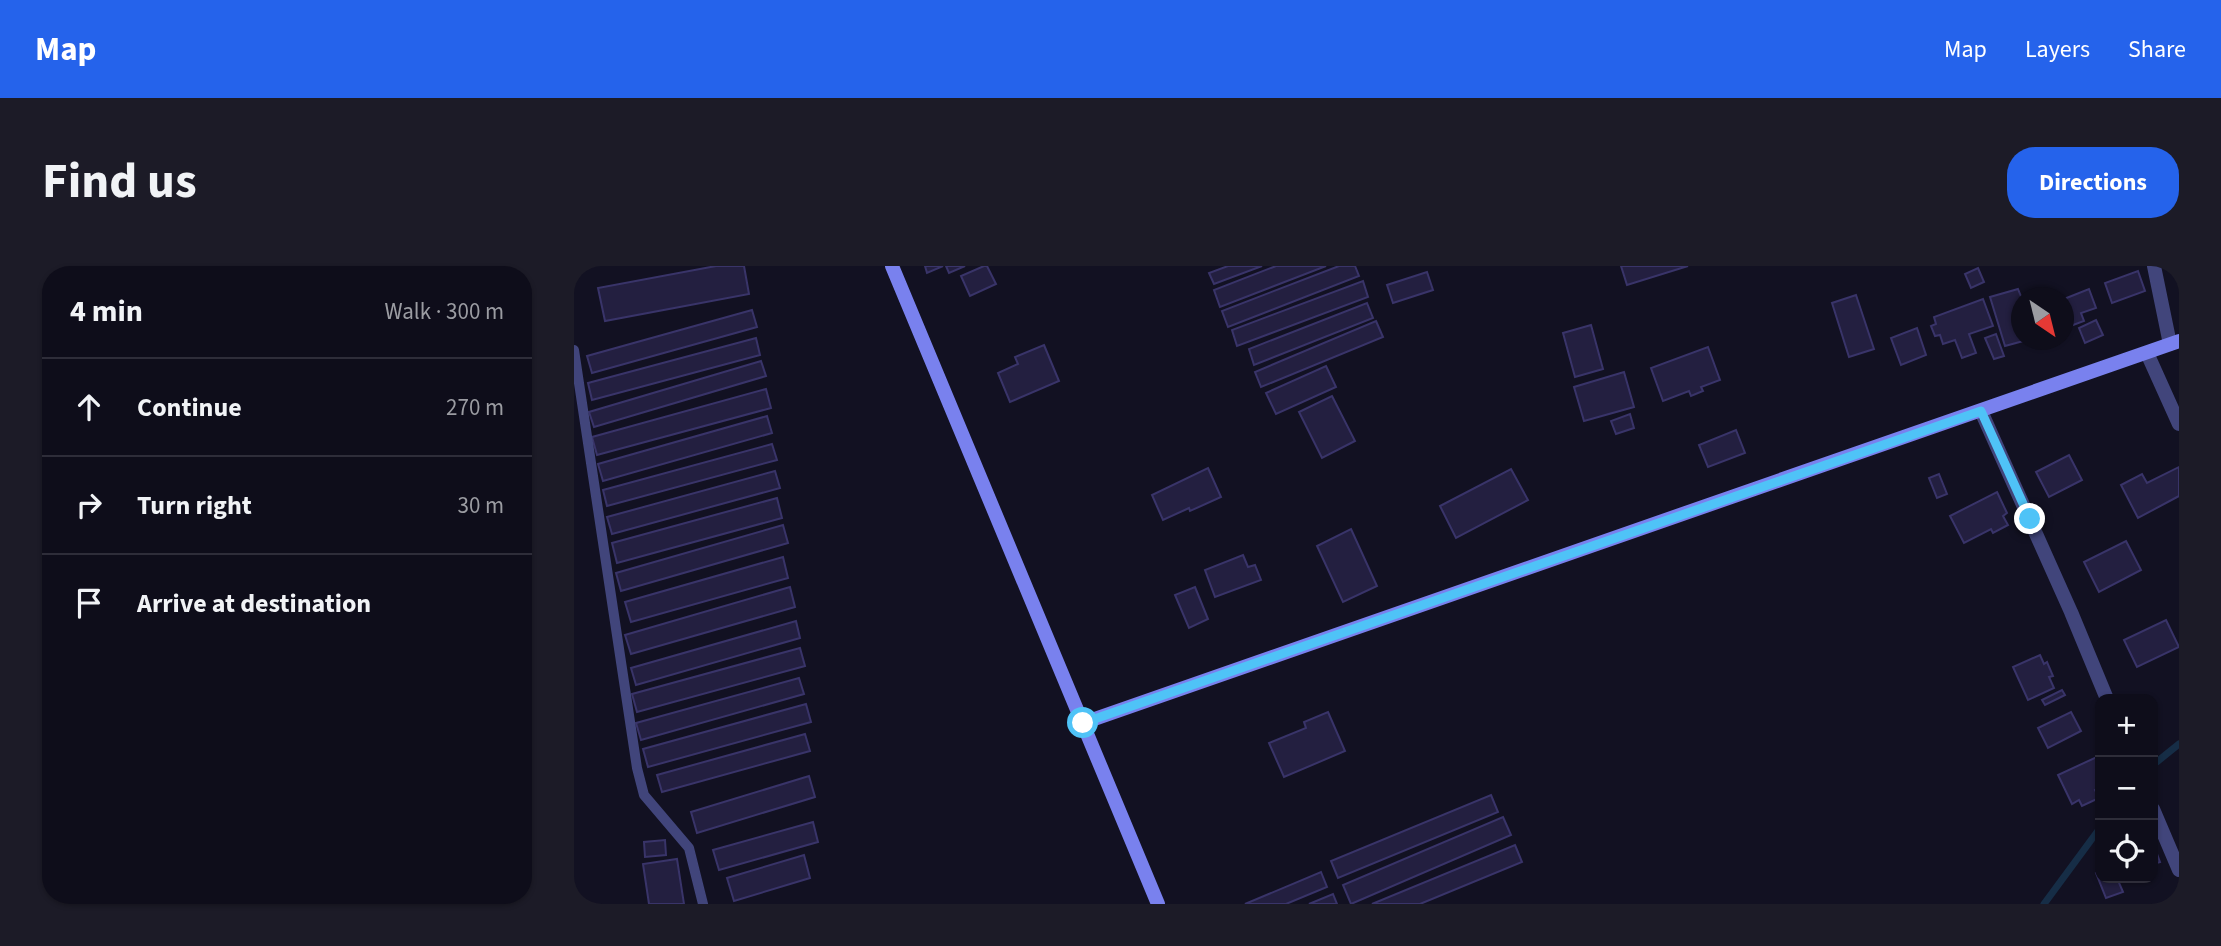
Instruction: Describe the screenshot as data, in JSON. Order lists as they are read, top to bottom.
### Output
{
  "north": "bottom right",
  "page": {
    "header": "Map",
    "nav": ["Map", "Layers", "Share"],
    "title": "Find us",
    "buttons": "Directions",
    "heading": ["4 min", "Walk · 300 m"],
    "list": [
      ["Continue", "270 m"],
      ["Turn right", "30 m"],
      "Arrive at destination"
    ],
    "map_buttons": ["+", "−"]
  }
}
